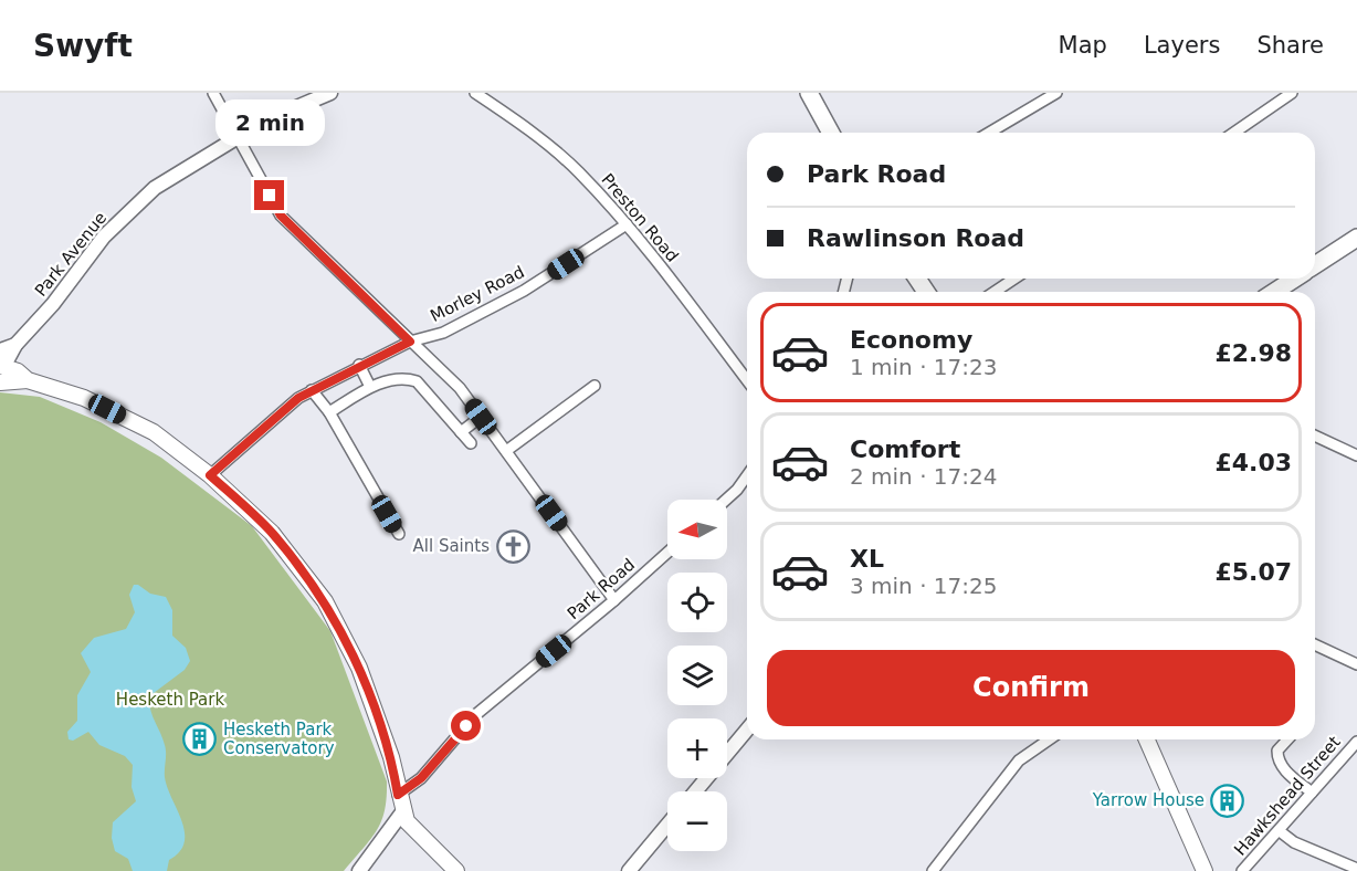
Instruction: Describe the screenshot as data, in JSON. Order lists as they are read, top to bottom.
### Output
{
  "streets": {
    "street": [
      "Preston Road",
      "Park Avenue",
      "Morley Road",
      "Park Road",
      "Hawkshead Street"
    ]
  },
  "crossings": [
    ["Preston Road", "Morley Road"]
  ],
  "parks": ["Hesketh Park"],
  "places": {
    "church": ["All Saints"],
    "building": ["Hesketh Park Conservatory", "Yarrow House"]
  },
  "north": "left",
  "page": {
    "header": "Swyft",
    "nav": ["Map", "Layers", "Share"],
    "bubble": "2 min",
    "banner": ["Park Road", "Rawlinson Road"],
    "list": [
      {
        "name": "Economy",
        "note": "1 min · 17:23",
        "value": "£2.98"
      },
      {
        "name": "Comfort",
        "note": "2 min · 17:24",
        "value": "£4.03"
      },
      {
        "name": "XL",
        "note": "3 min · 17:25",
        "value": "£5.07"
      }
    ],
    "map_buttons": ["+", "−"],
    "buttons": "Confirm"
  }
}
